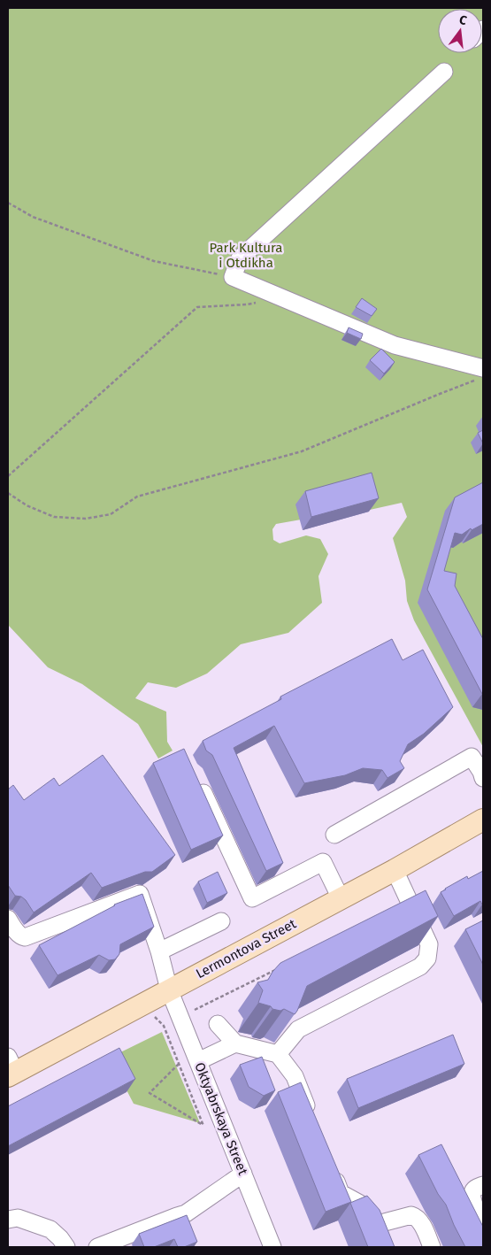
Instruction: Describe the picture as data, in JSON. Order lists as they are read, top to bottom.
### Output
{
  "streets": {
    "main road": ["Lermontova Street"],
    "street": ["Oktyabrskaya Street"]
  },
  "crossings": [
    ["Lermontova Street", "Oktyabrskaya Street"]
  ],
  "parks": ["Park Kultura i Otdikha"],
  "north": "top"
}
